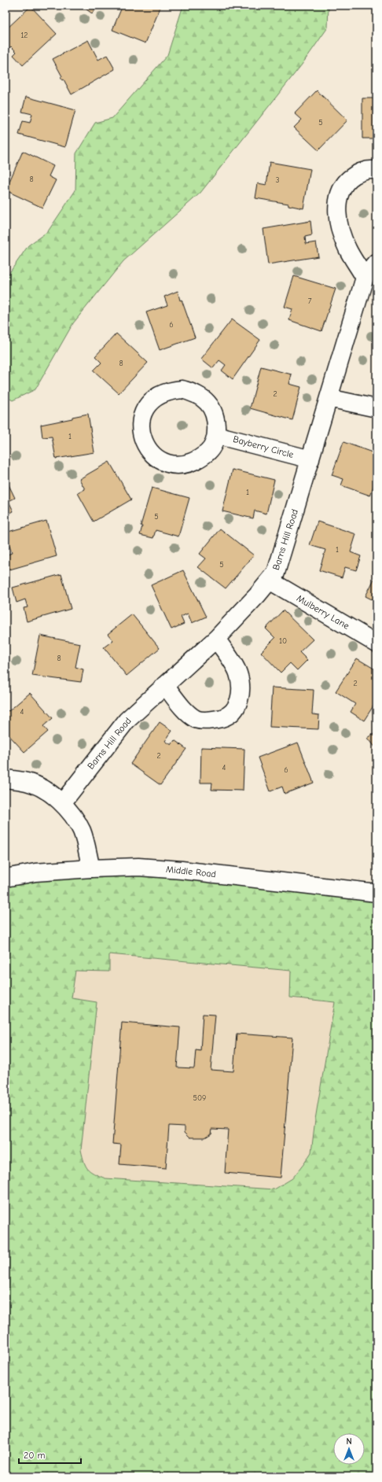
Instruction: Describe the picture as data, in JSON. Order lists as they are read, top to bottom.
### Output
{
  "streets": {
    "street": [
      "Bayberry Circle",
      "Barns Hill Road",
      "Mulberry Lane",
      "Middle Road"
    ]
  },
  "crossings": [
    ["Bayberry Circle", "Barns Hill Road"],
    ["Barns Hill Road", "Mulberry Lane"]
  ],
  "house_numbers": [
    "12",
    "5",
    "8",
    "3",
    "7",
    "6",
    "8",
    "2",
    "1",
    "1",
    "5",
    "1",
    "5",
    "10",
    "8",
    "2",
    "4",
    "2",
    "4",
    "6",
    "509"
  ],
  "scale_bar": "20 m",
  "north": "top"
}
